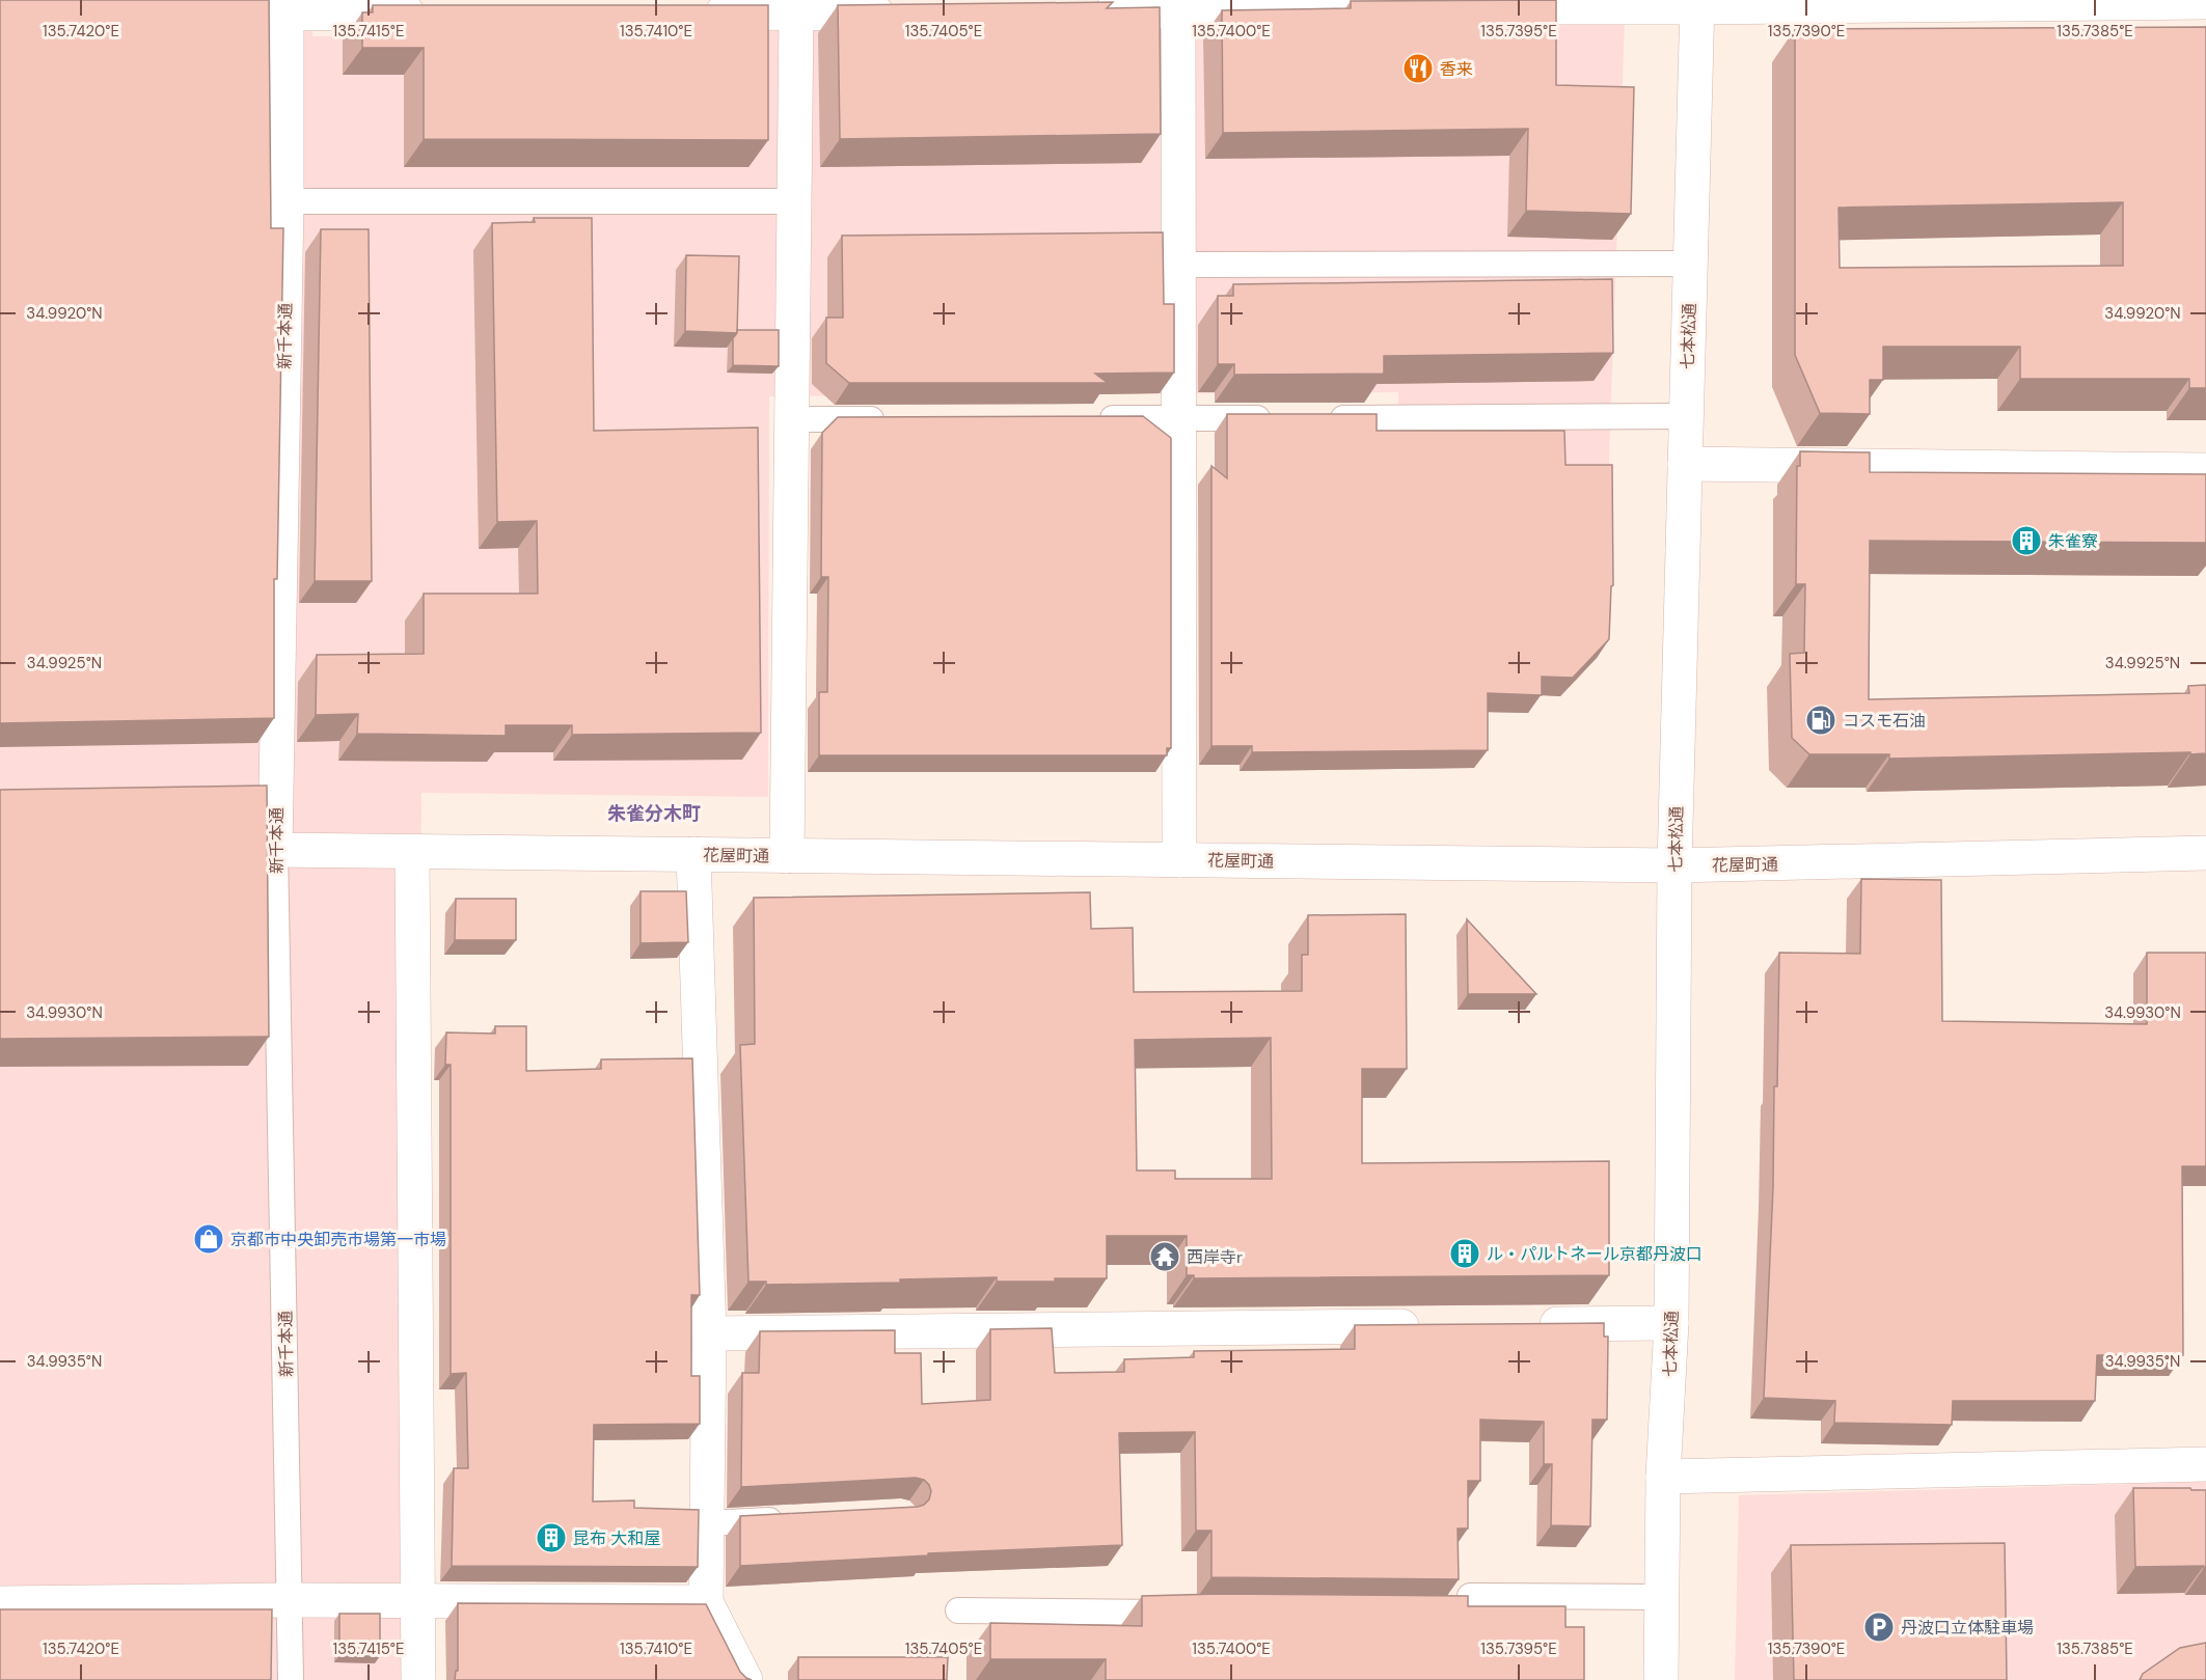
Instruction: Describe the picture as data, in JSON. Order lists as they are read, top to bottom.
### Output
{
  "streets": {
    "street": ["新千本通", "七本松通", "花屋町通"]
  },
  "crossings": [
    ["新千本通", "花屋町通"],
    ["七本松通", "花屋町通"]
  ],
  "districts": ["朱雀分木町"],
  "places": {
    "restaurant": ["香来"],
    "building": ["朱雀寮", "ル・パルトネール京都丹波口", "昆布 大和屋"],
    "fuel station": ["コスモ石油"],
    "shop": ["京都市中央卸売市場第一市場"],
    "temple": ["西岸寺r"],
    "parking": ["丹波口立体駐車場"]
  },
  "coordinates": [
    "135.7420°E",
    "135.7415°E",
    "135.7410°E",
    "135.7405°E",
    "135.7400°E",
    "135.7395°E",
    "135.7390°E",
    "135.7385°E",
    "34.9920°N",
    "34.9925°N",
    "34.9930°N",
    "34.9935°N"
  ]
}
